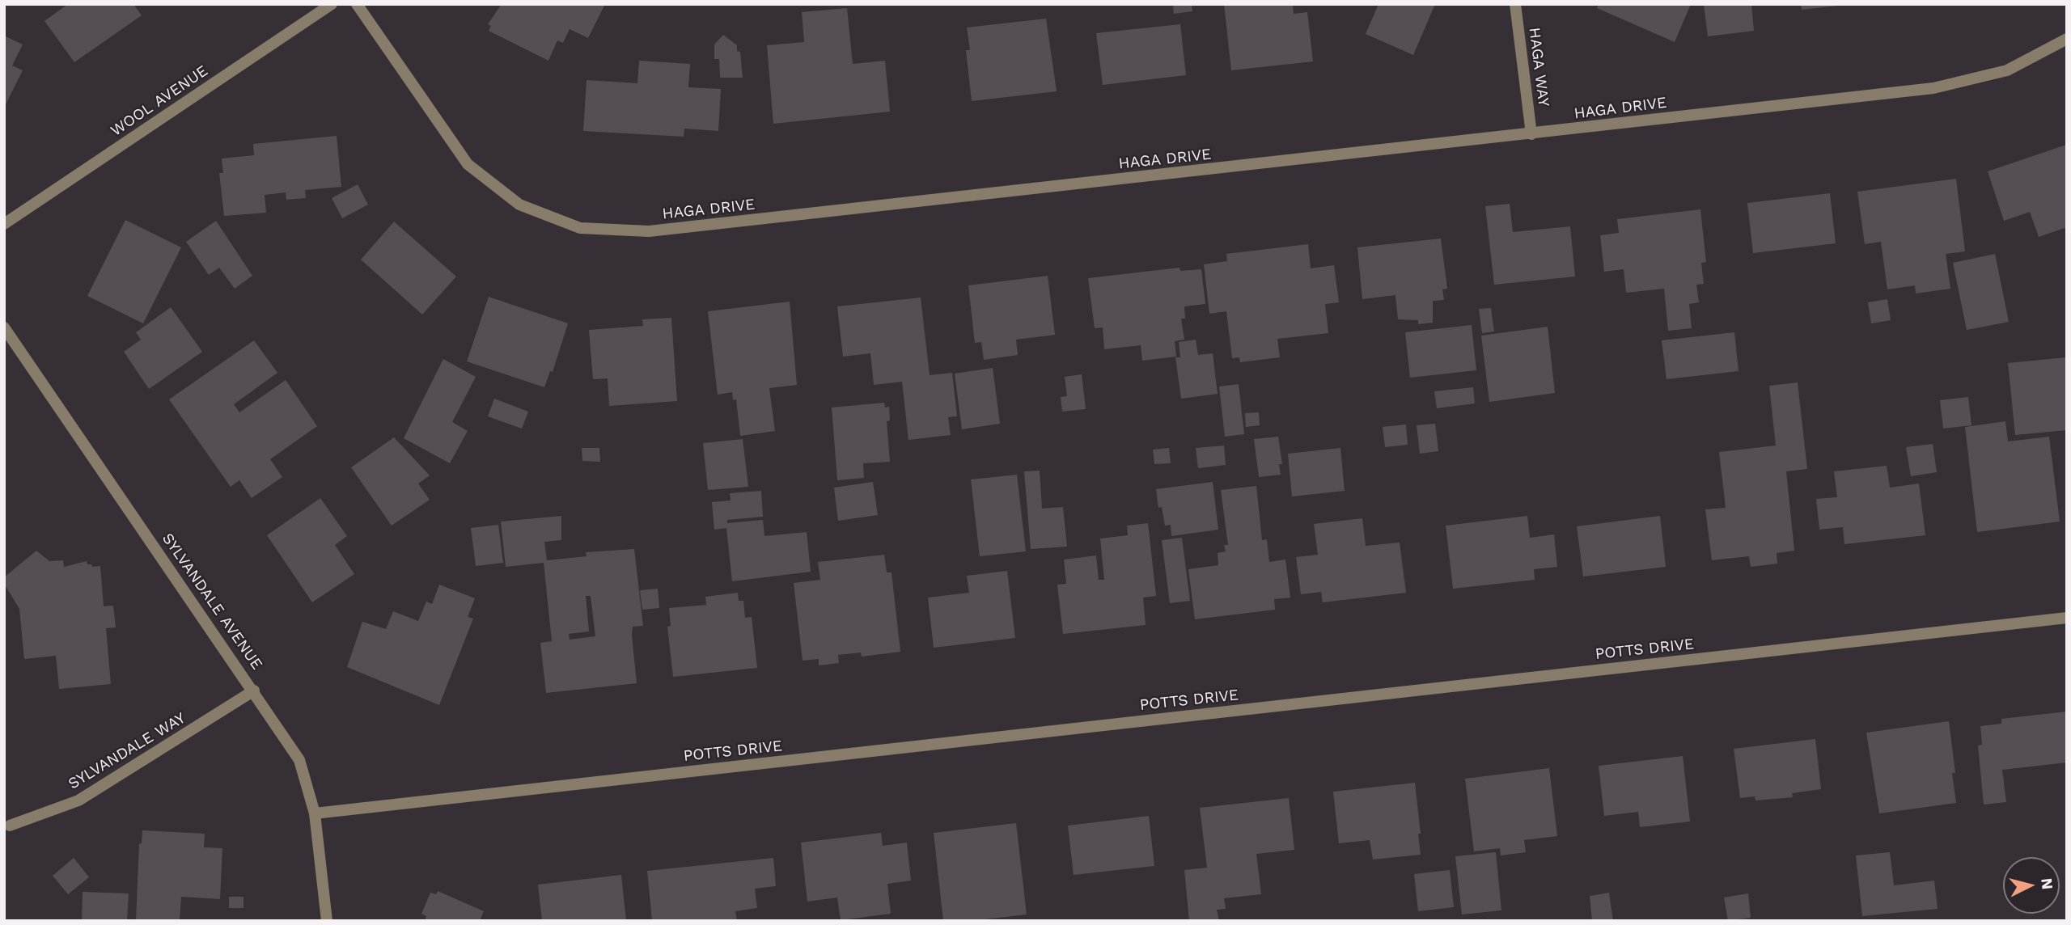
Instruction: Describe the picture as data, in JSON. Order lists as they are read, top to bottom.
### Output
{
  "streets": {
    "street": [
      "HAGA WAY",
      "WOOL AVENUE",
      "HAGA DRIVE",
      "SYLVANDALE AVENUE",
      "POTTS DRIVE",
      "SYLVANDALE WAY"
    ]
  },
  "crossings": [
    ["HAGA WAY", "HAGA DRIVE"],
    ["SYLVANDALE AVENUE", "POTTS DRIVE"],
    ["SYLVANDALE AVENUE", "SYLVANDALE WAY"]
  ],
  "north": "right"
}
